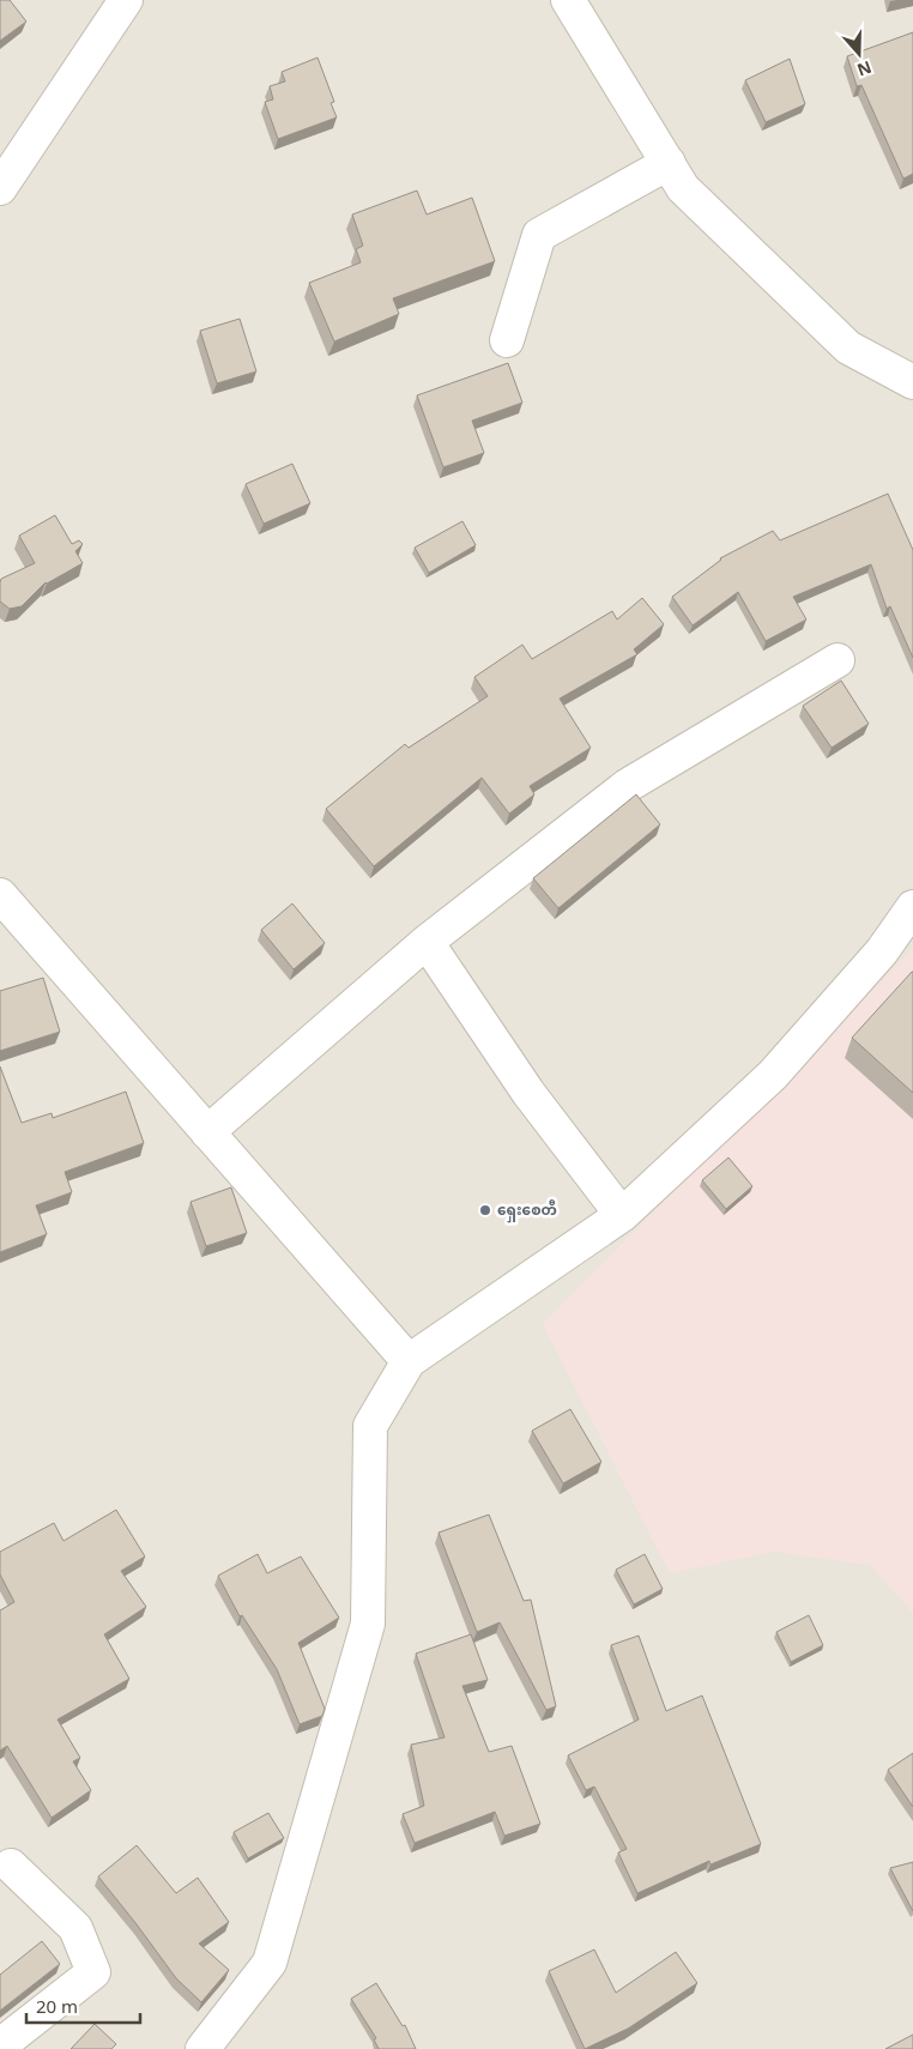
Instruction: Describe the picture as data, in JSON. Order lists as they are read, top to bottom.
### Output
{
  "places": ["ရှေးစေတီ"],
  "scale_bar": "20 m",
  "north": "bottom"
}
